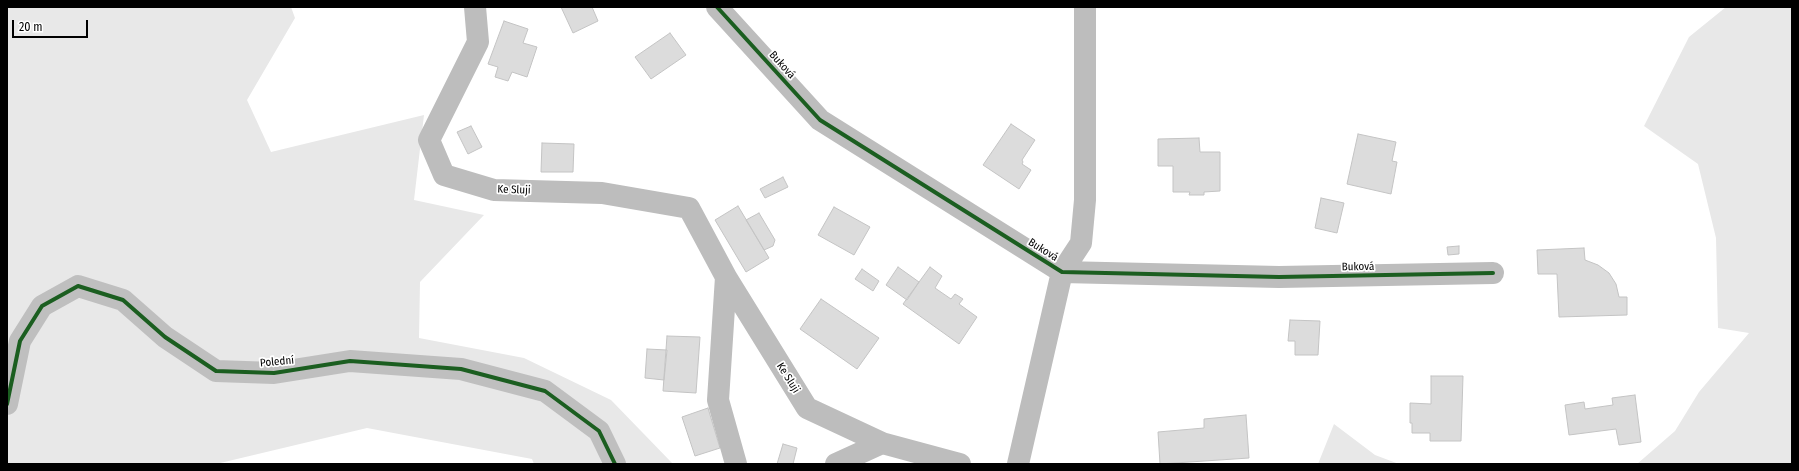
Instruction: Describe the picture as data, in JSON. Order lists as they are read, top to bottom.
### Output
{
  "streets": {
    "street": ["Buková", "Ke Sluji", "Polední"]
  },
  "scale_bar": "20 m"
}
